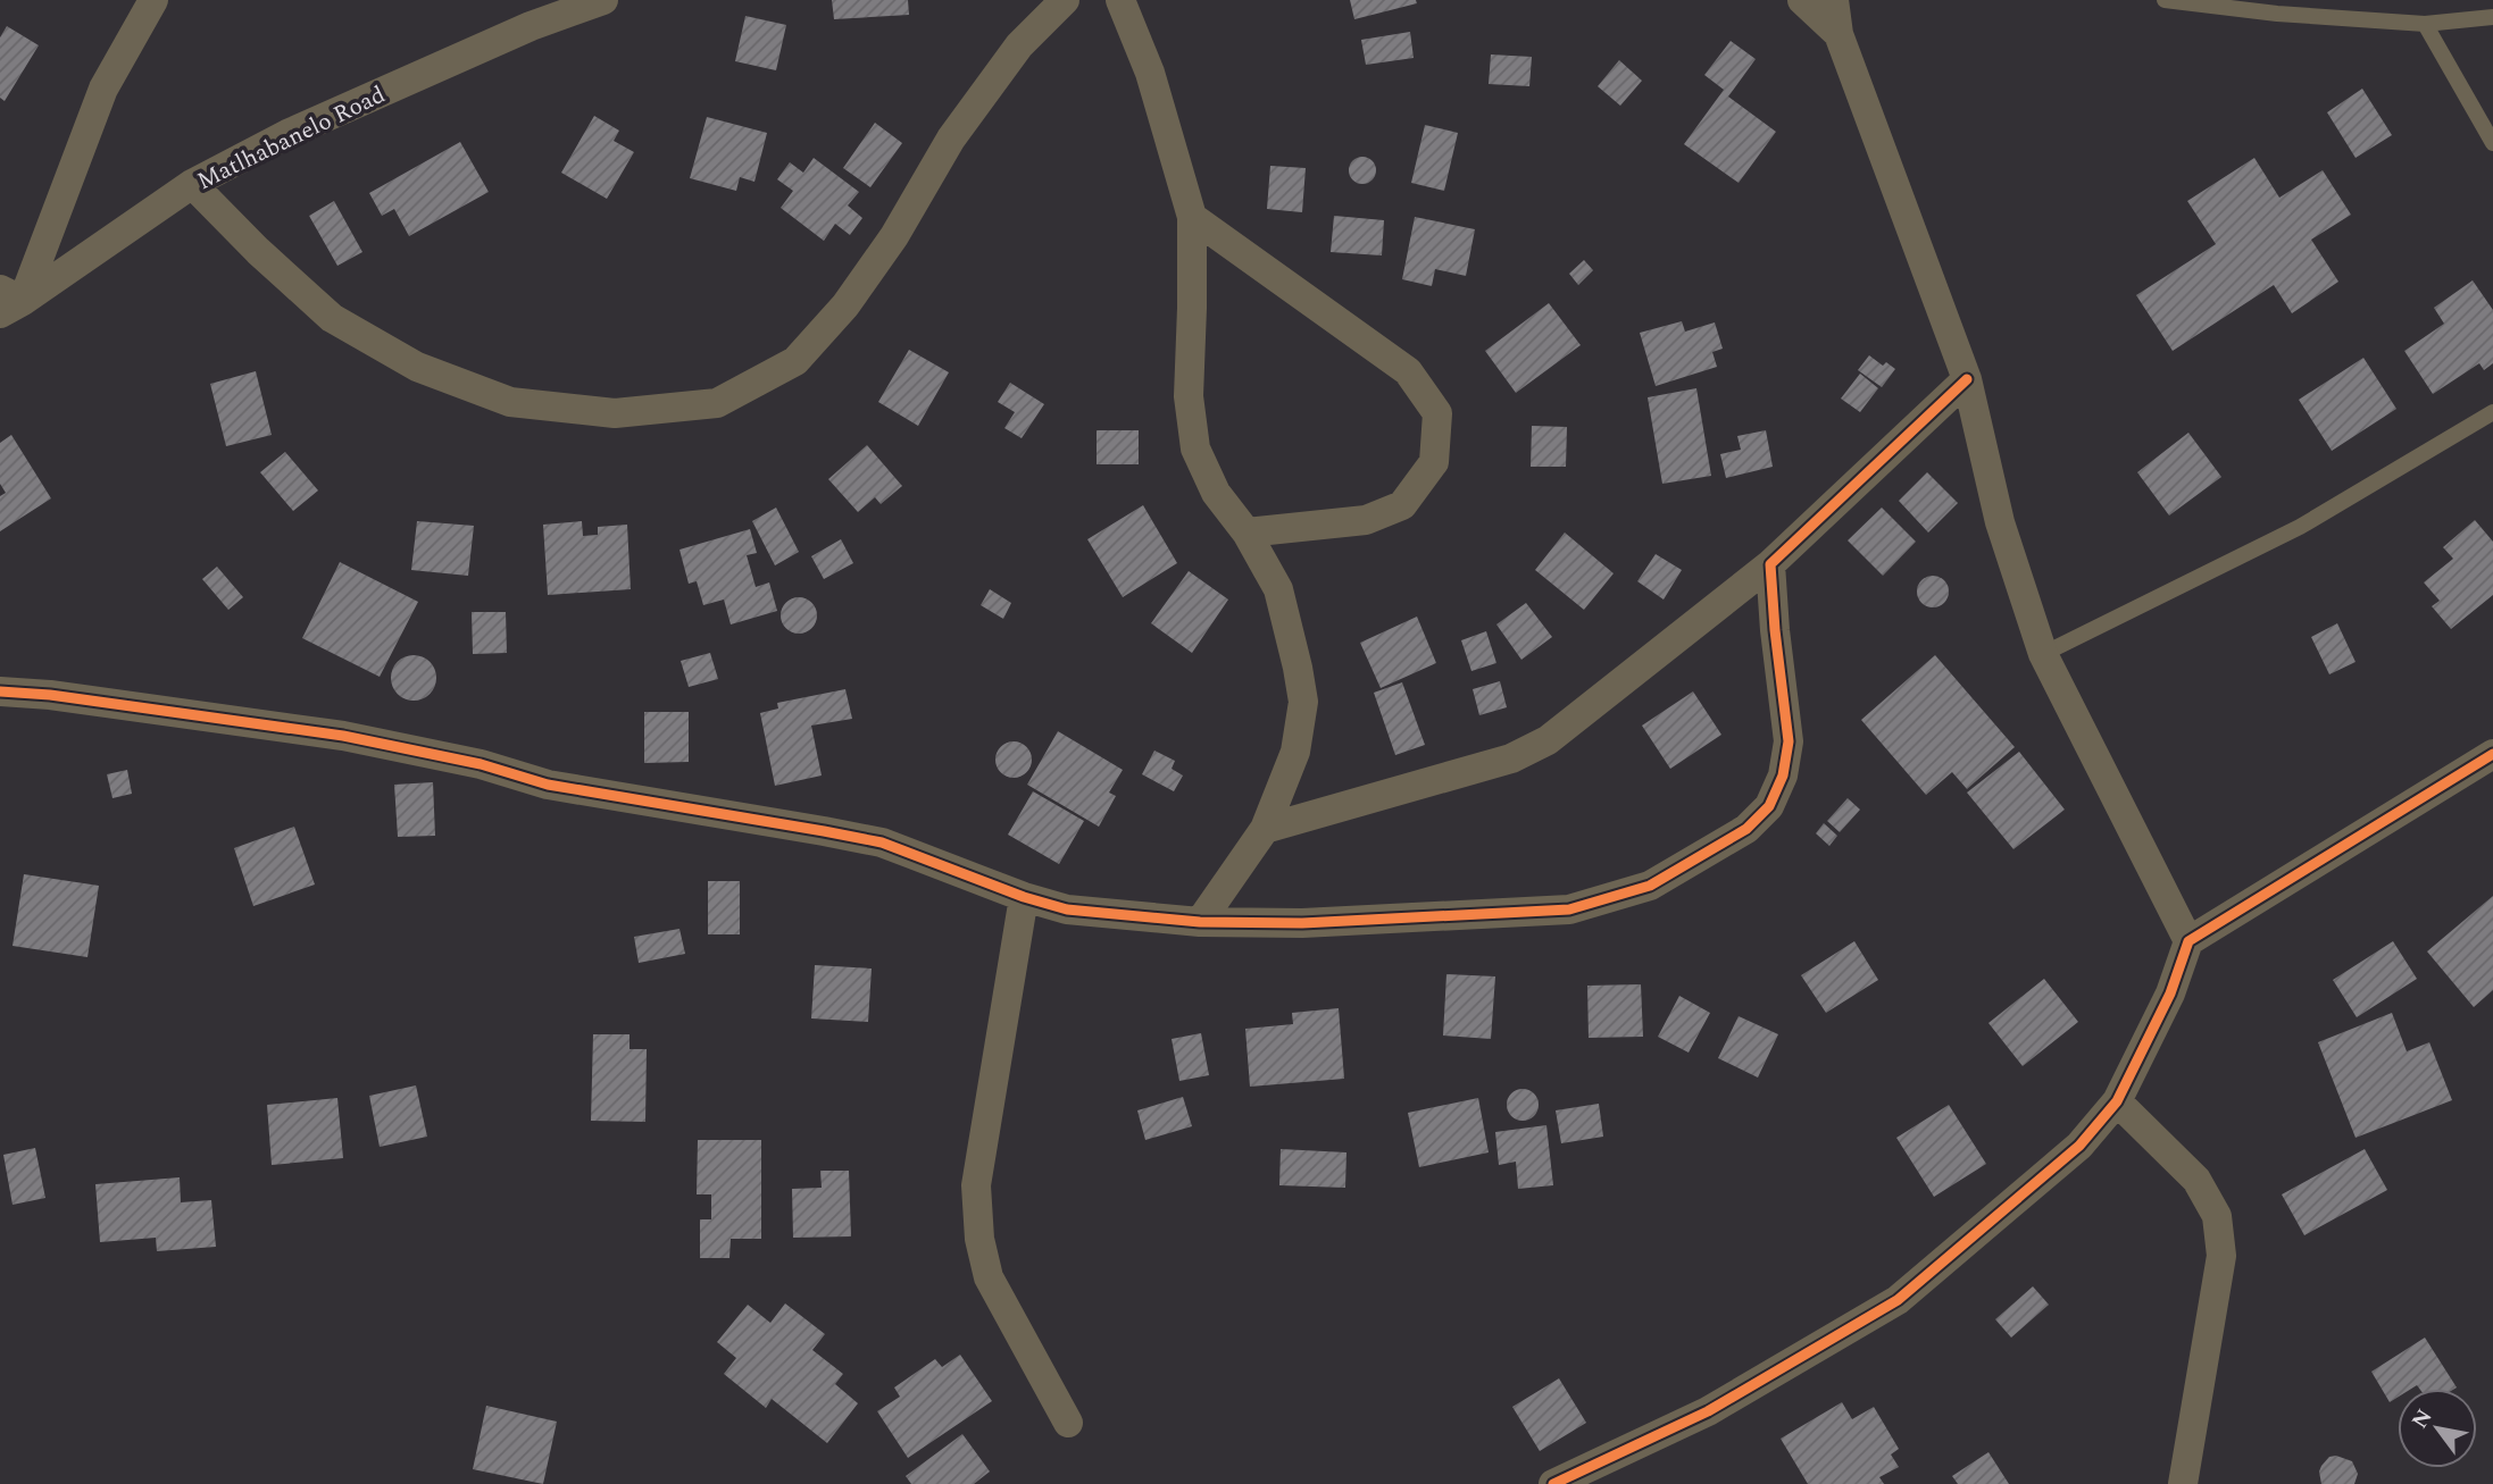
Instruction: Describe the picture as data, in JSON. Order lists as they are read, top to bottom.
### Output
{
  "streets": {
    "street": ["Matlhabanelo Road"]
  },
  "north": "top left"
}
